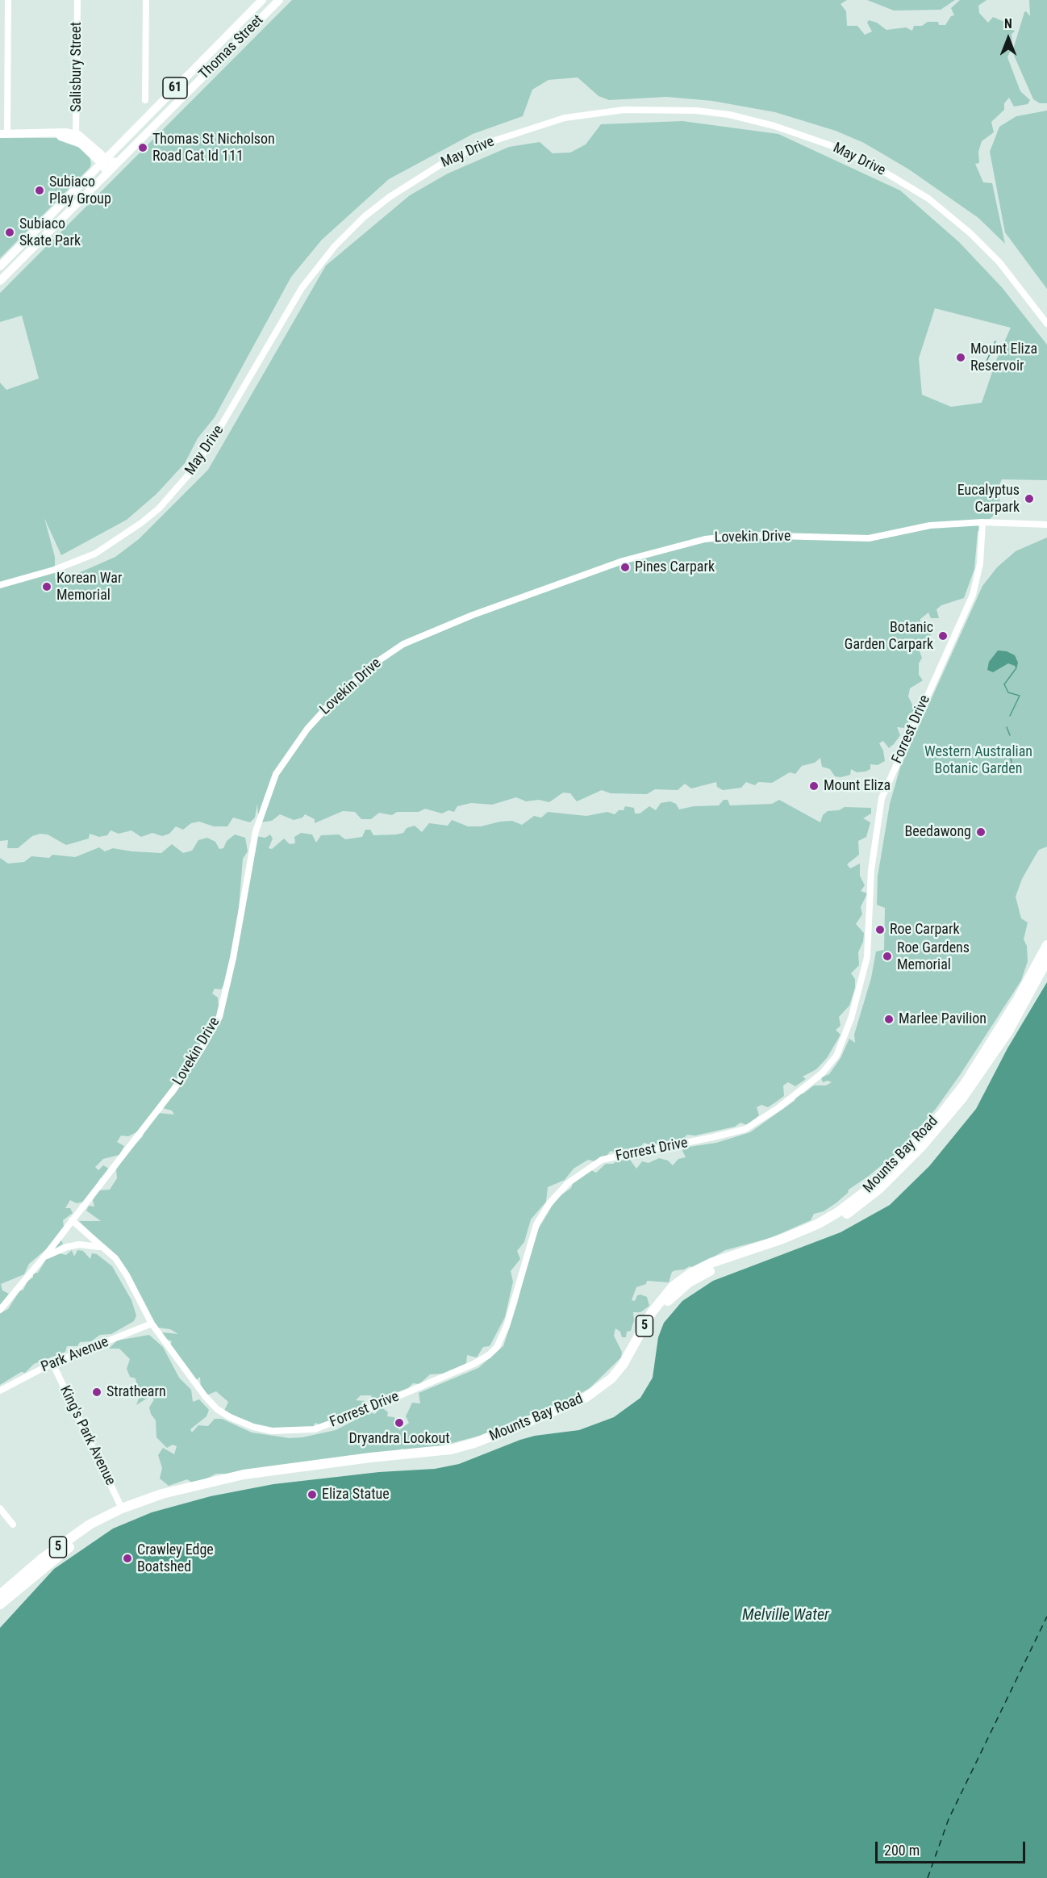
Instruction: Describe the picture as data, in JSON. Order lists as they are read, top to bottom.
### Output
{
  "streets": {
    "highway": ["Mounts Bay Road", "5"],
    "main road": ["Thomas Street", "61"],
    "street": [
      "Salisbury Street",
      "May Drive",
      "Lovekin Drive",
      "Forrest Drive",
      "Park Avenue",
      "King's Park Avenue"
    ]
  },
  "crossings": [
    ["Lovekin Drive", "Forrest Drive"],
    ["Forrest Drive", "Park Avenue"],
    ["Mounts Bay Road", "King's Park Avenue"],
    ["Park Avenue", "King's Park Avenue"]
  ],
  "water": ["Melville Water"],
  "parks": ["Western Australian Botanic Garden"],
  "places": [
    "Thomas St Nicholson Road Cat Id 111",
    "Subiaco Play Group",
    "Subiaco Skate Park",
    "Mount Eliza Reservoir",
    "Eucalyptus Carpark",
    "Pines Carpark",
    "Korean War Memorial",
    "Botanic Garden Carpark",
    "Mount Eliza",
    "Beedawong",
    "Roe Carpark",
    "Roe Gardens Memorial",
    "Marlee Pavilion",
    "Strathearn",
    "Dryandra Lookout",
    "Eliza Statue",
    "Crawley Edge Boatshed"
  ],
  "scale_bar": "200 m",
  "north": "top"
}
